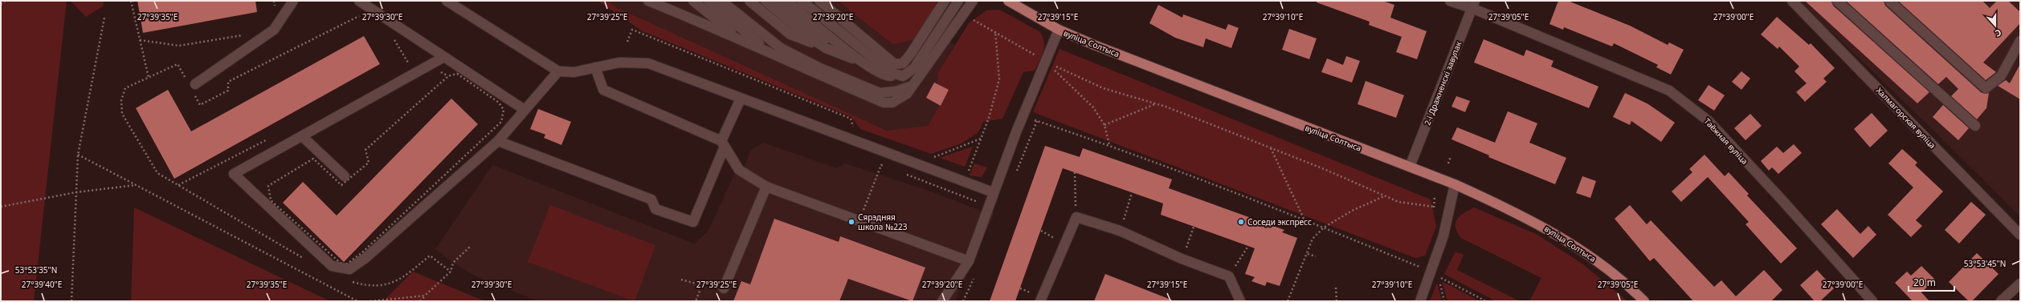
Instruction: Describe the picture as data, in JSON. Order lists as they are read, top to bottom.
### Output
{
  "streets": {
    "main road": ["вуліца Солтыса"],
    "street": ["2-і Дражненскі завулак", "Халмагорская вуліца", "Таёжная вуліца"]
  },
  "crossings": [
    ["вуліца Солтыса", "2-і Дражненскі завулак"],
    ["2-і Дражненскі завулак", "Таёжная вуліца"]
  ],
  "places": ["Сярэдняя школа №223", "Соседи экспресс"],
  "scale_bar": "20 m",
  "north": "bottom",
  "coordinates": [
    "27°39'35\"E",
    "27°39'30\"E",
    "27°39'25\"E",
    "27°39'20\"E",
    "27°39'15\"E",
    "27°39'10\"E",
    "27°39'05\"E",
    "27°39'00\"E",
    "53°53'45\"N",
    "53°53'35\"N",
    "27°39'40\"E"
  ]
}
